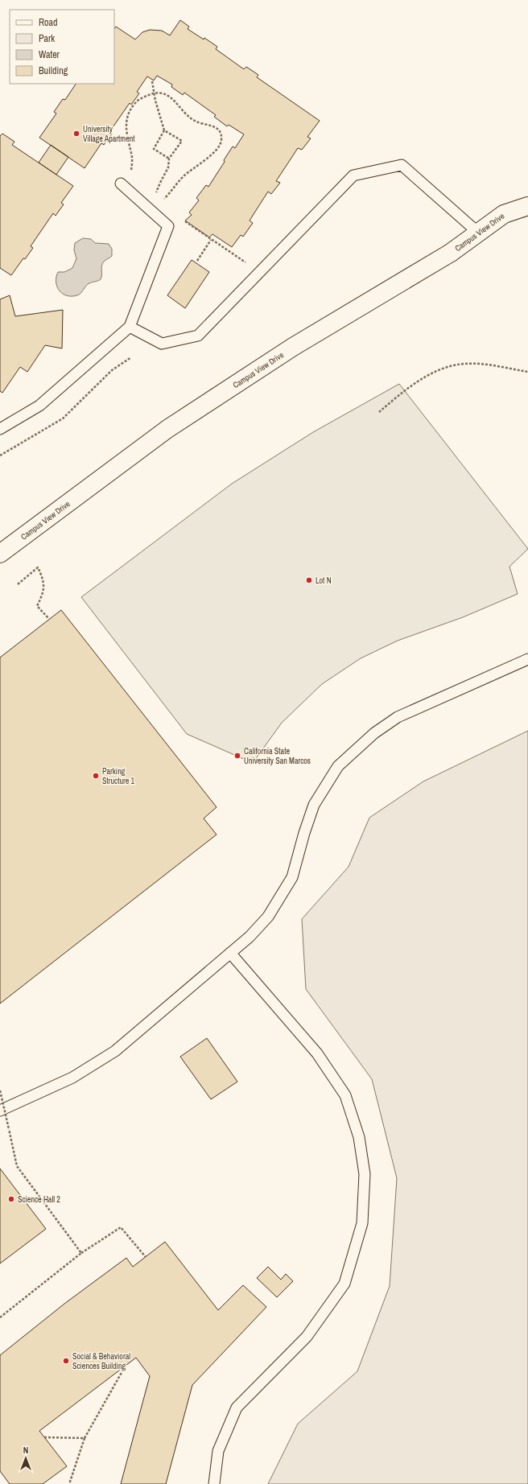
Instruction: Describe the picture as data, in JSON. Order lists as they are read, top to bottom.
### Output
{
  "streets": {
    "street": ["Campus View Drive"]
  },
  "places": [
    "University Village Apartment",
    "Lot N",
    "California State University San Marcos",
    "Parking Structure 1",
    "Science Hall 2",
    "Social & Behavioral Sciences Building"
  ],
  "legend": [
    "Road",
    "Park",
    "Water",
    "Building"
  ],
  "north": "top"
}
